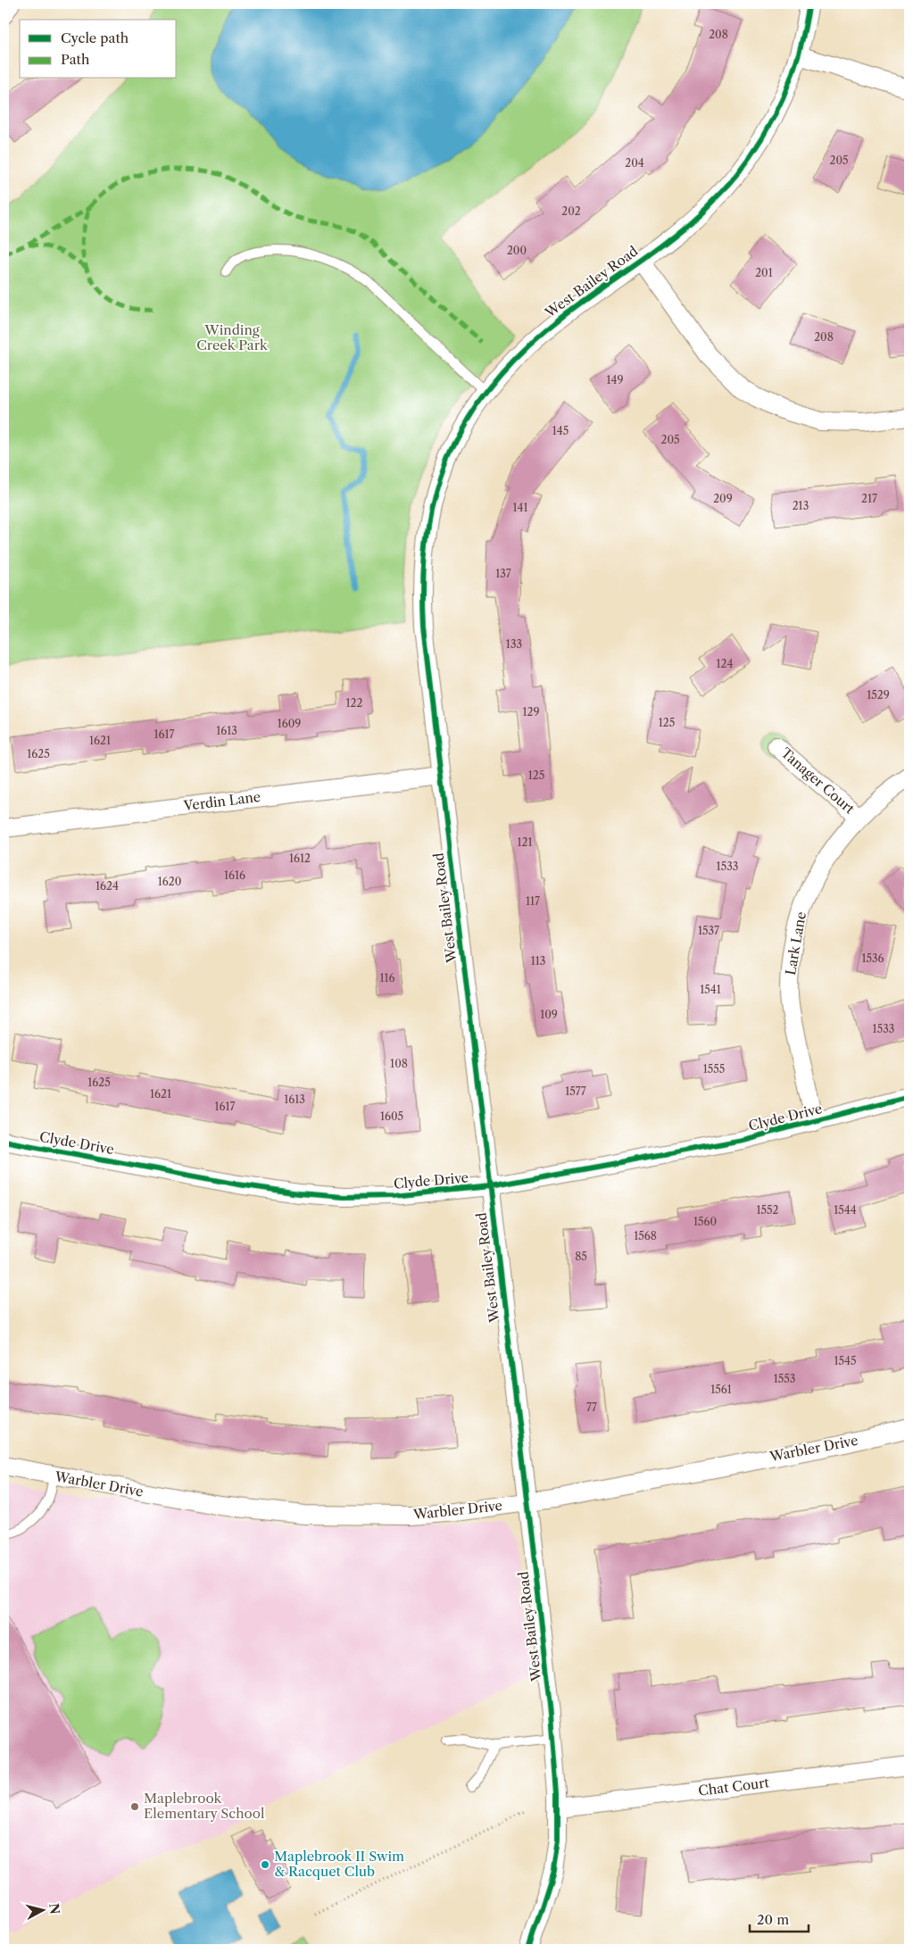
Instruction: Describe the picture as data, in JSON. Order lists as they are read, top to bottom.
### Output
{
  "streets": {
    "street": [
      "West Bailey Road",
      "Tanager Court",
      "Verdin Lane",
      "Lark Lane",
      "Clyde Drive",
      "Warbler Drive",
      "Chat Court"
    ]
  },
  "crossings": [
    ["West Bailey Road", "Verdin Lane"],
    ["West Bailey Road", "Clyde Drive"],
    ["West Bailey Road", "Warbler Drive"],
    ["West Bailey Road", "Chat Court"],
    ["Tanager Court", "Lark Lane"],
    ["Lark Lane", "Clyde Drive"]
  ],
  "parks": ["Winding Creek Park"],
  "places": ["Maplebrook Elementary School", "Maplebrook II Swim & Racquet Club"],
  "house_numbers": [
    "208",
    "205",
    "204",
    "202",
    "200",
    "201",
    "208",
    "149",
    "145",
    "205",
    "209",
    "217",
    "213",
    "141",
    "137",
    "133",
    "124",
    "1529",
    "122",
    "129",
    "125",
    "1609",
    "1613",
    "1617",
    "1621",
    "1625",
    "125",
    "121",
    "1612",
    "1533",
    "1616",
    "1620",
    "1624",
    "117",
    "1537",
    "1536",
    "113",
    "116",
    "1541",
    "109",
    "1533",
    "108",
    "1555",
    "1625",
    "1577",
    "1621",
    "1613",
    "1617",
    "1605",
    "1552",
    "1544",
    "1560",
    "1568",
    "85",
    "1545",
    "1553",
    "1561",
    "77"
  ],
  "legend": ["Cycle path", "Path"],
  "scale_bar": "20 m",
  "north": "right"
}
